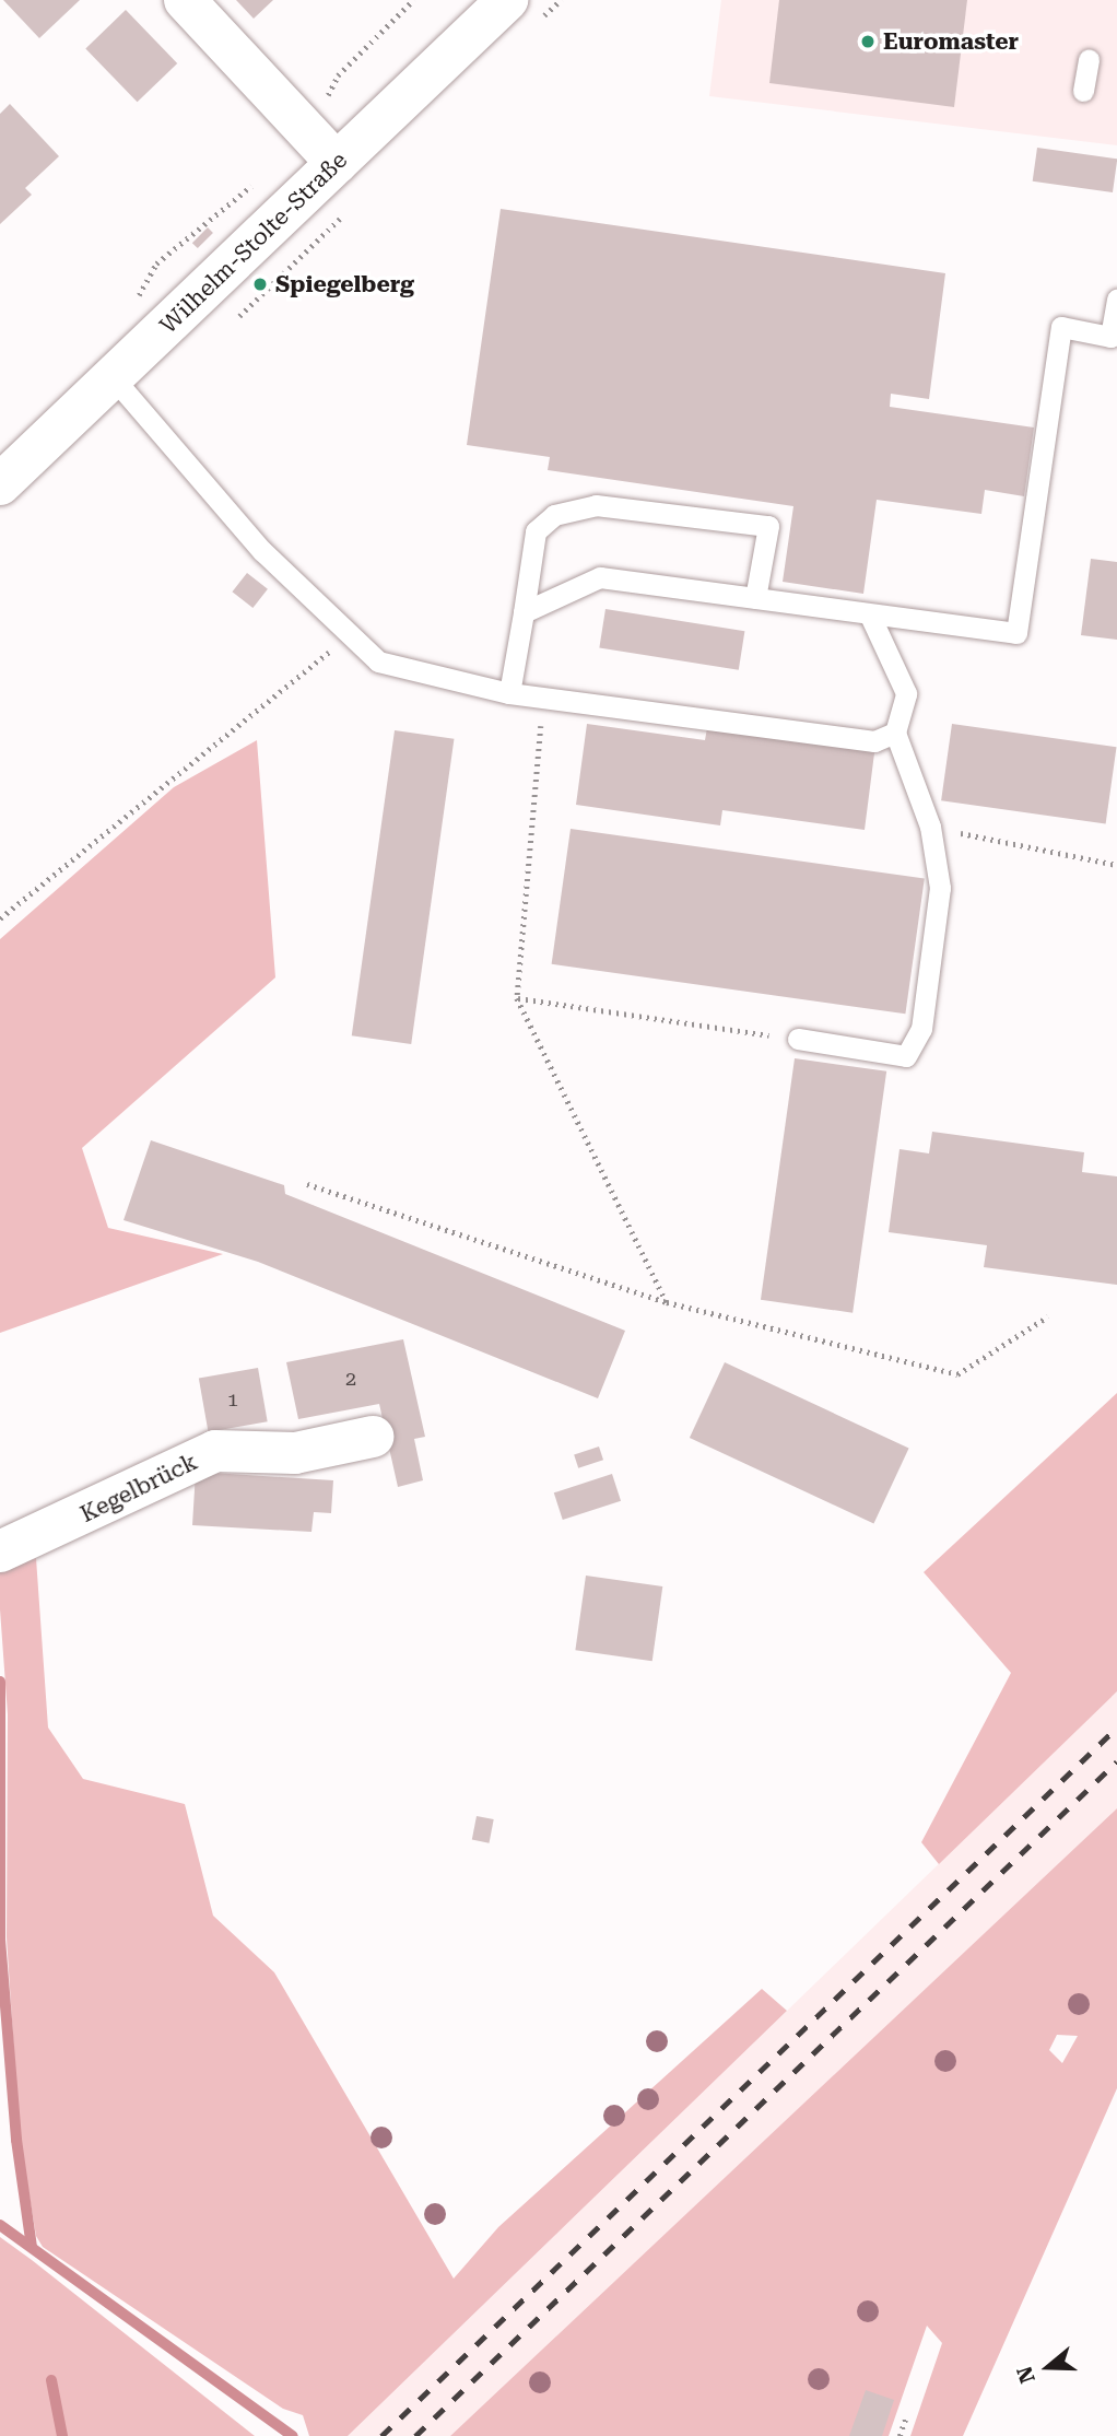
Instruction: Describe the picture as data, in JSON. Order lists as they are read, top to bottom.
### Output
{
  "streets": {
    "street": ["Wilhelm-Stolte-Straße", "Kegelbrück"]
  },
  "places": ["Euromaster", "Spiegelberg"],
  "house_numbers": ["2", "1"],
  "north": "left"
}
